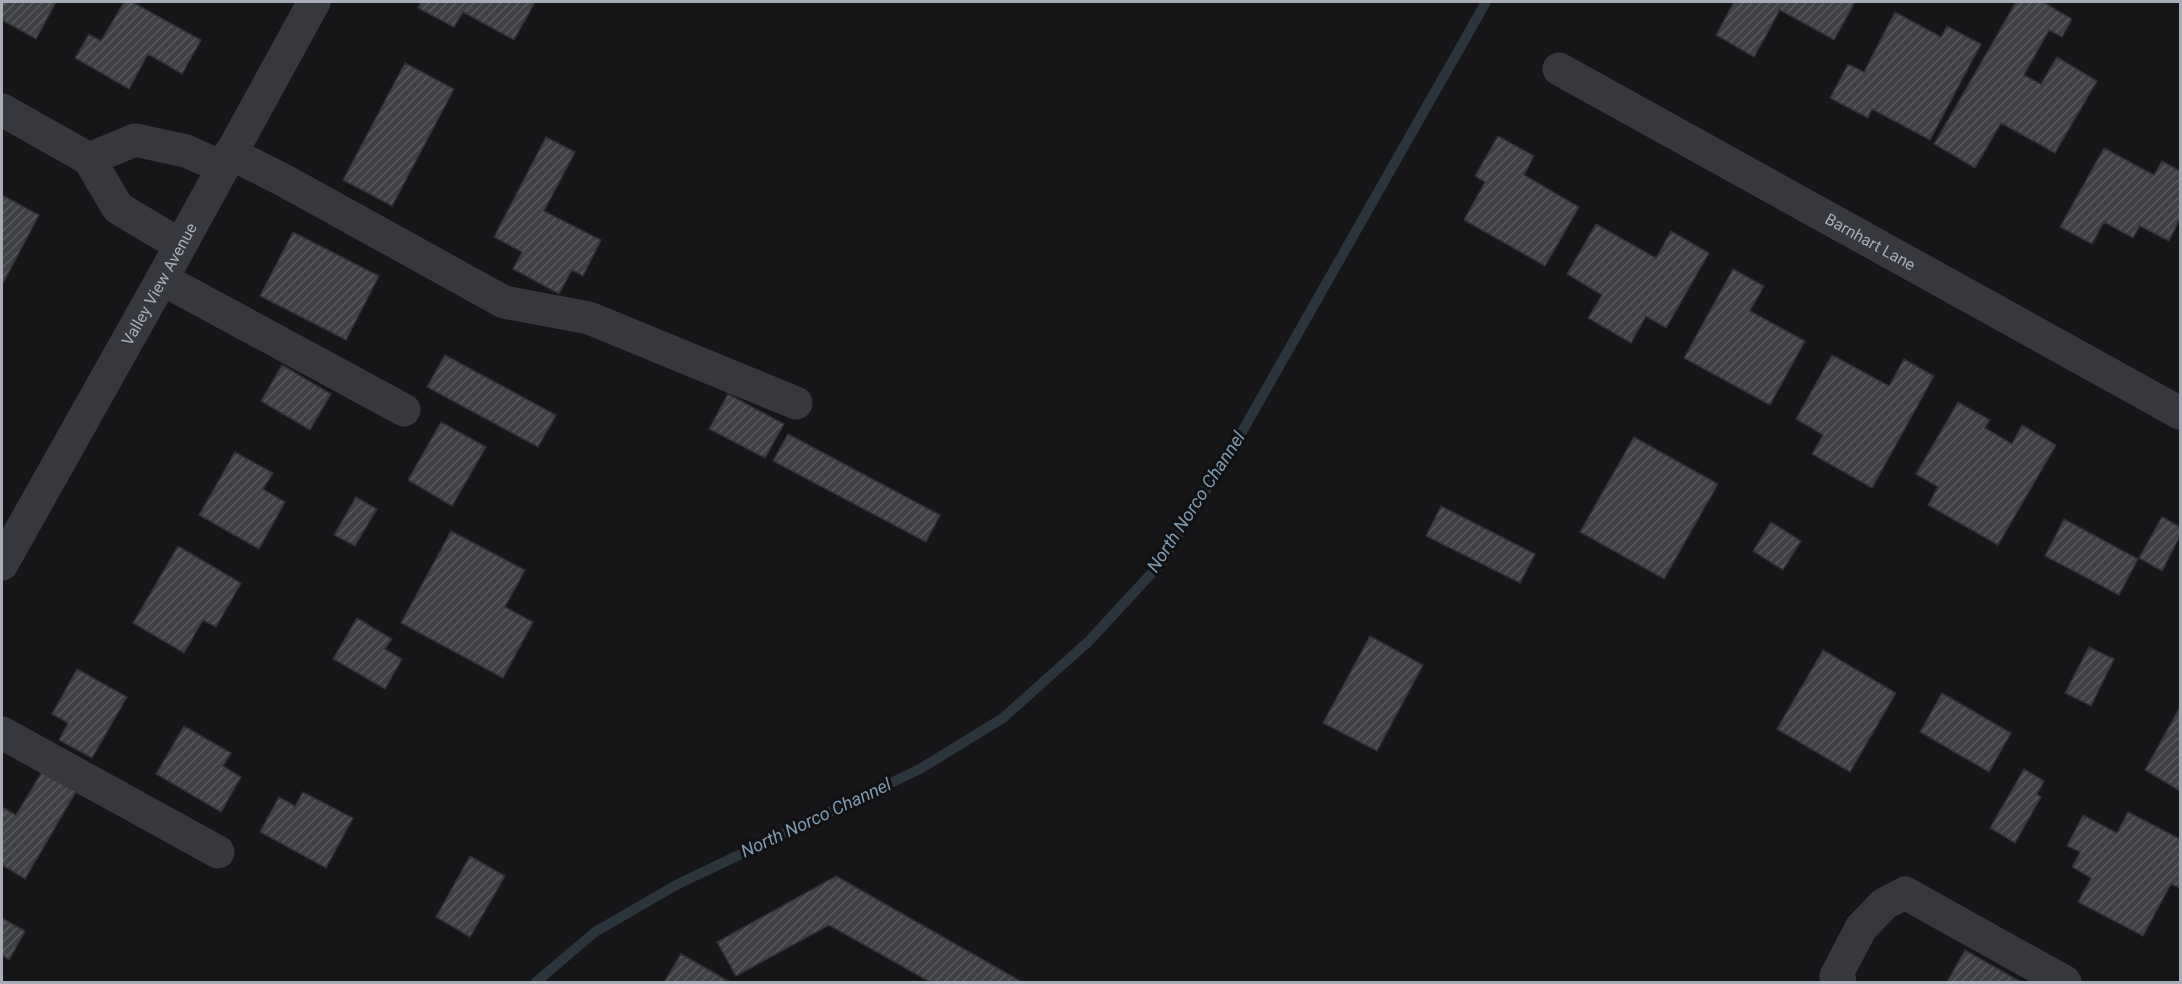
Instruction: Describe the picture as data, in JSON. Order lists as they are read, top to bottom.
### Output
{
  "streets": {
    "street": ["Barnhart Lane", "Valley View Avenue"]
  },
  "water": ["North Norco Channel"]
}
